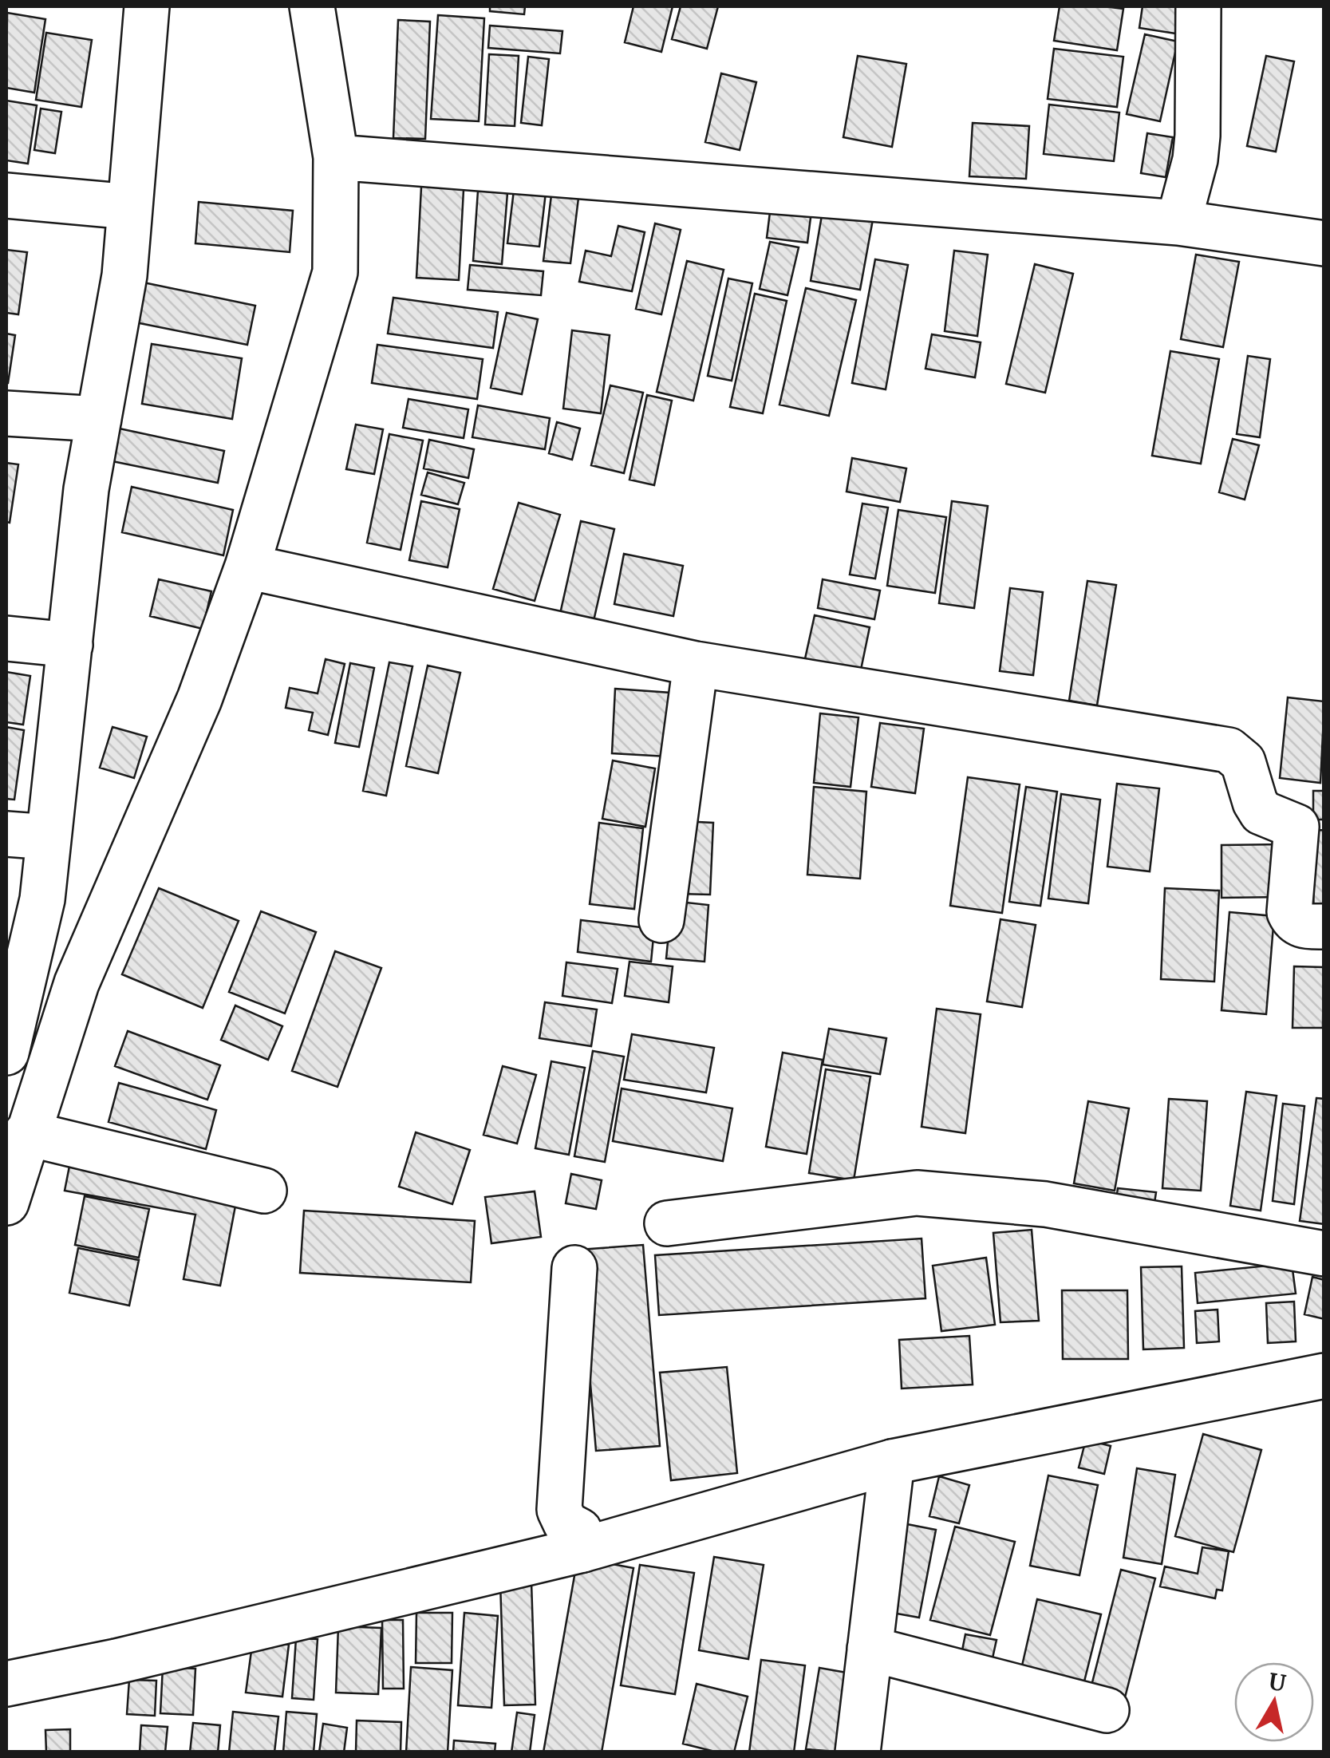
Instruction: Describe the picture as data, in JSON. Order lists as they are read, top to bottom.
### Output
{
  "north": "top"
}
